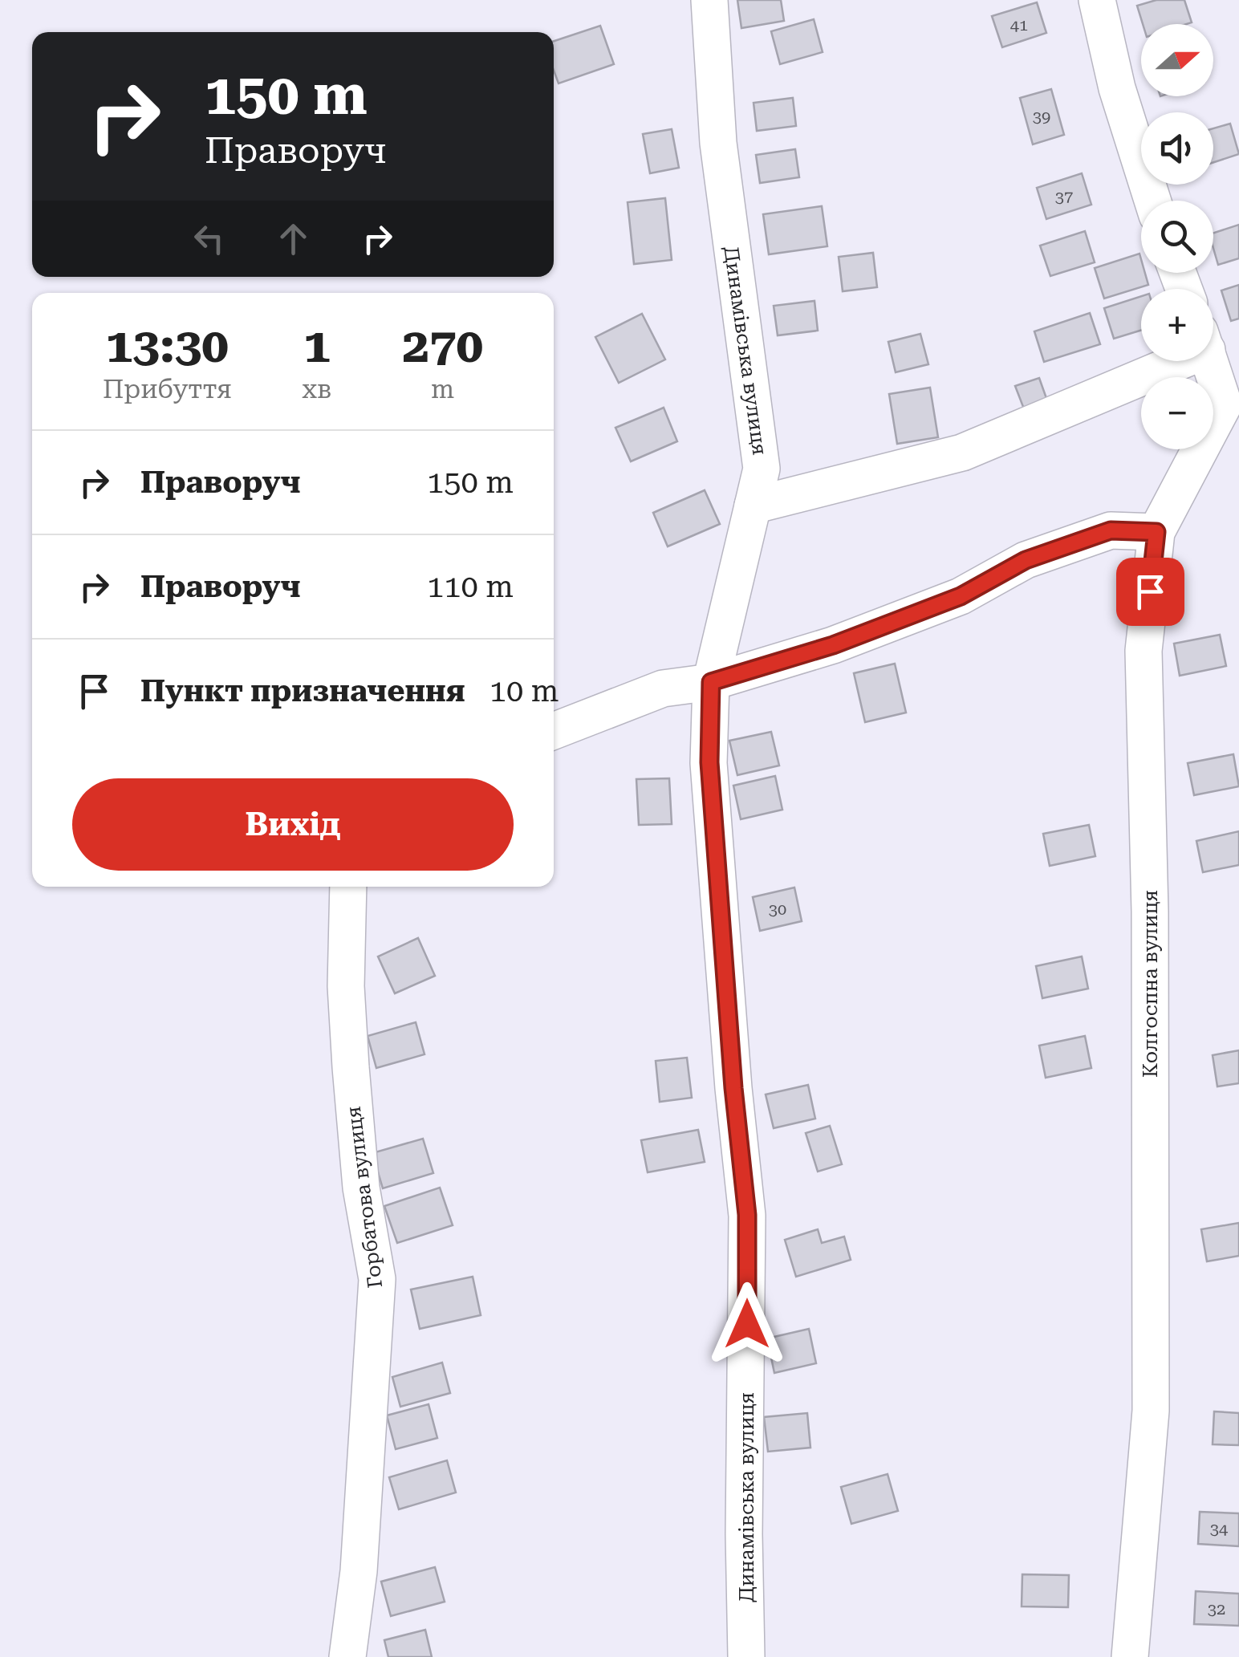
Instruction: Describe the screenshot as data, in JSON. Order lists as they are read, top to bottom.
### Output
{
  "streets": {
    "street": ["Динамівська вулиця", "Колгоспна вулиця", "Горбатова вулиця"]
  },
  "house_numbers": [
    "41",
    "39",
    "37",
    "30",
    "34",
    "32"
  ],
  "north": "right",
  "page": {
    "map_buttons": ["+", "−"],
    "turn": ["150 m", "Праворуч"],
    "eta": [
      "13:30",
      "Прибуття",
      "1",
      "хв",
      "270",
      "m"
    ],
    "list": [
      {
        "name": "Праворуч",
        "value": "150 m"
      },
      {
        "name": "Праворуч",
        "value": "110 m"
      },
      {
        "name": "Пункт призначення",
        "value": "10 m"
      }
    ],
    "buttons": "Вихід"
  }
}
